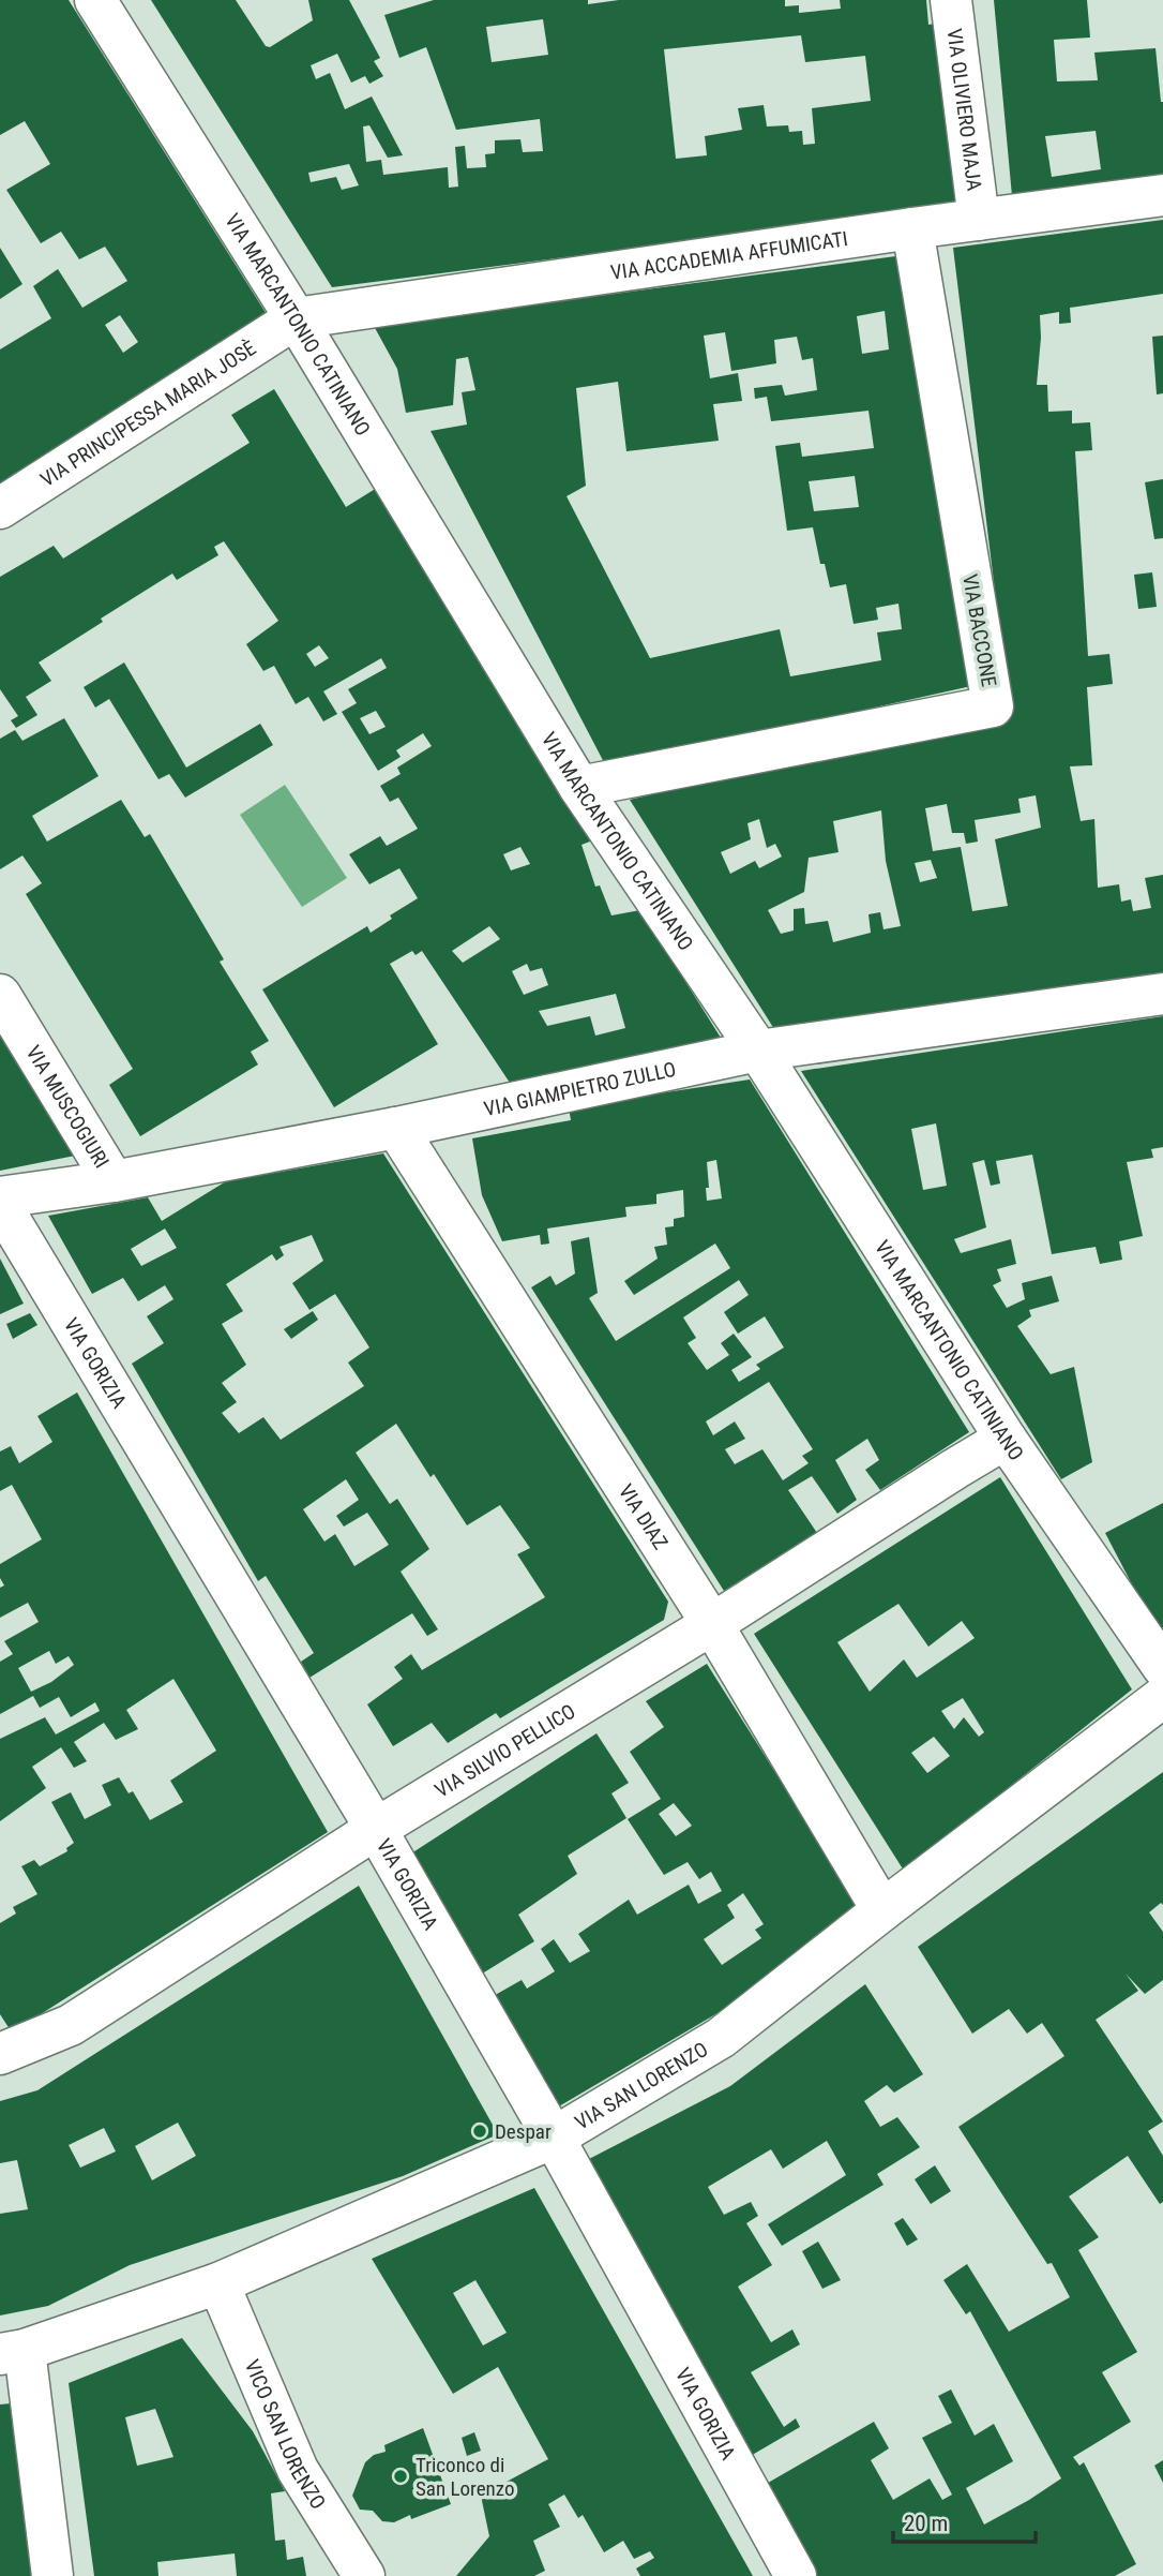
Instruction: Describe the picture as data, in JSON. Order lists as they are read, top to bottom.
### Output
{
  "streets": {
    "street": [
      "VIA OLIVIERO MAJA",
      "VIA ACCADEMIA AFFUMICATI",
      "VIA MARCANTONIO CATINIANO",
      "VIA PRINCIPESSA MARIA JOSÈ",
      "VIA BACCONE",
      "VIA GIAMPIETRO ZULLO",
      "VIA MUSCOGIURI",
      "VIA GORIZIA",
      "VIA DIAZ",
      "VIA SILVIO PELLICO",
      "VIA SAN LORENZO",
      "VICO SAN LORENZO"
    ]
  },
  "crossings": [
    ["VIA OLIVIERO MAJA", "VIA ACCADEMIA AFFUMICATI"],
    ["VIA ACCADEMIA AFFUMICATI", "VIA MARCANTONIO CATINIANO"],
    ["VIA ACCADEMIA AFFUMICATI", "VIA PRINCIPESSA MARIA JOSÈ"],
    ["VIA ACCADEMIA AFFUMICATI", "VIA BACCONE"],
    ["VIA MARCANTONIO CATINIANO", "VIA PRINCIPESSA MARIA JOSÈ"],
    ["VIA MARCANTONIO CATINIANO", "VIA BACCONE"],
    ["VIA MARCANTONIO CATINIANO", "VIA GIAMPIETRO ZULLO"],
    ["VIA MARCANTONIO CATINIANO", "VIA SILVIO PELLICO"],
    ["VIA GIAMPIETRO ZULLO", "VIA MUSCOGIURI"],
    ["VIA GIAMPIETRO ZULLO", "VIA DIAZ"],
    ["VIA GORIZIA", "VIA SILVIO PELLICO"],
    ["VIA GORIZIA", "VIA SAN LORENZO"],
    ["VIA DIAZ", "VIA SILVIO PELLICO"],
    ["VIA DIAZ", "VIA SAN LORENZO"],
    ["VIA SAN LORENZO", "VICO SAN LORENZO"]
  ],
  "places": ["Despar", "Triconco di San Lorenzo"],
  "scale_bar": "20 m"
}
